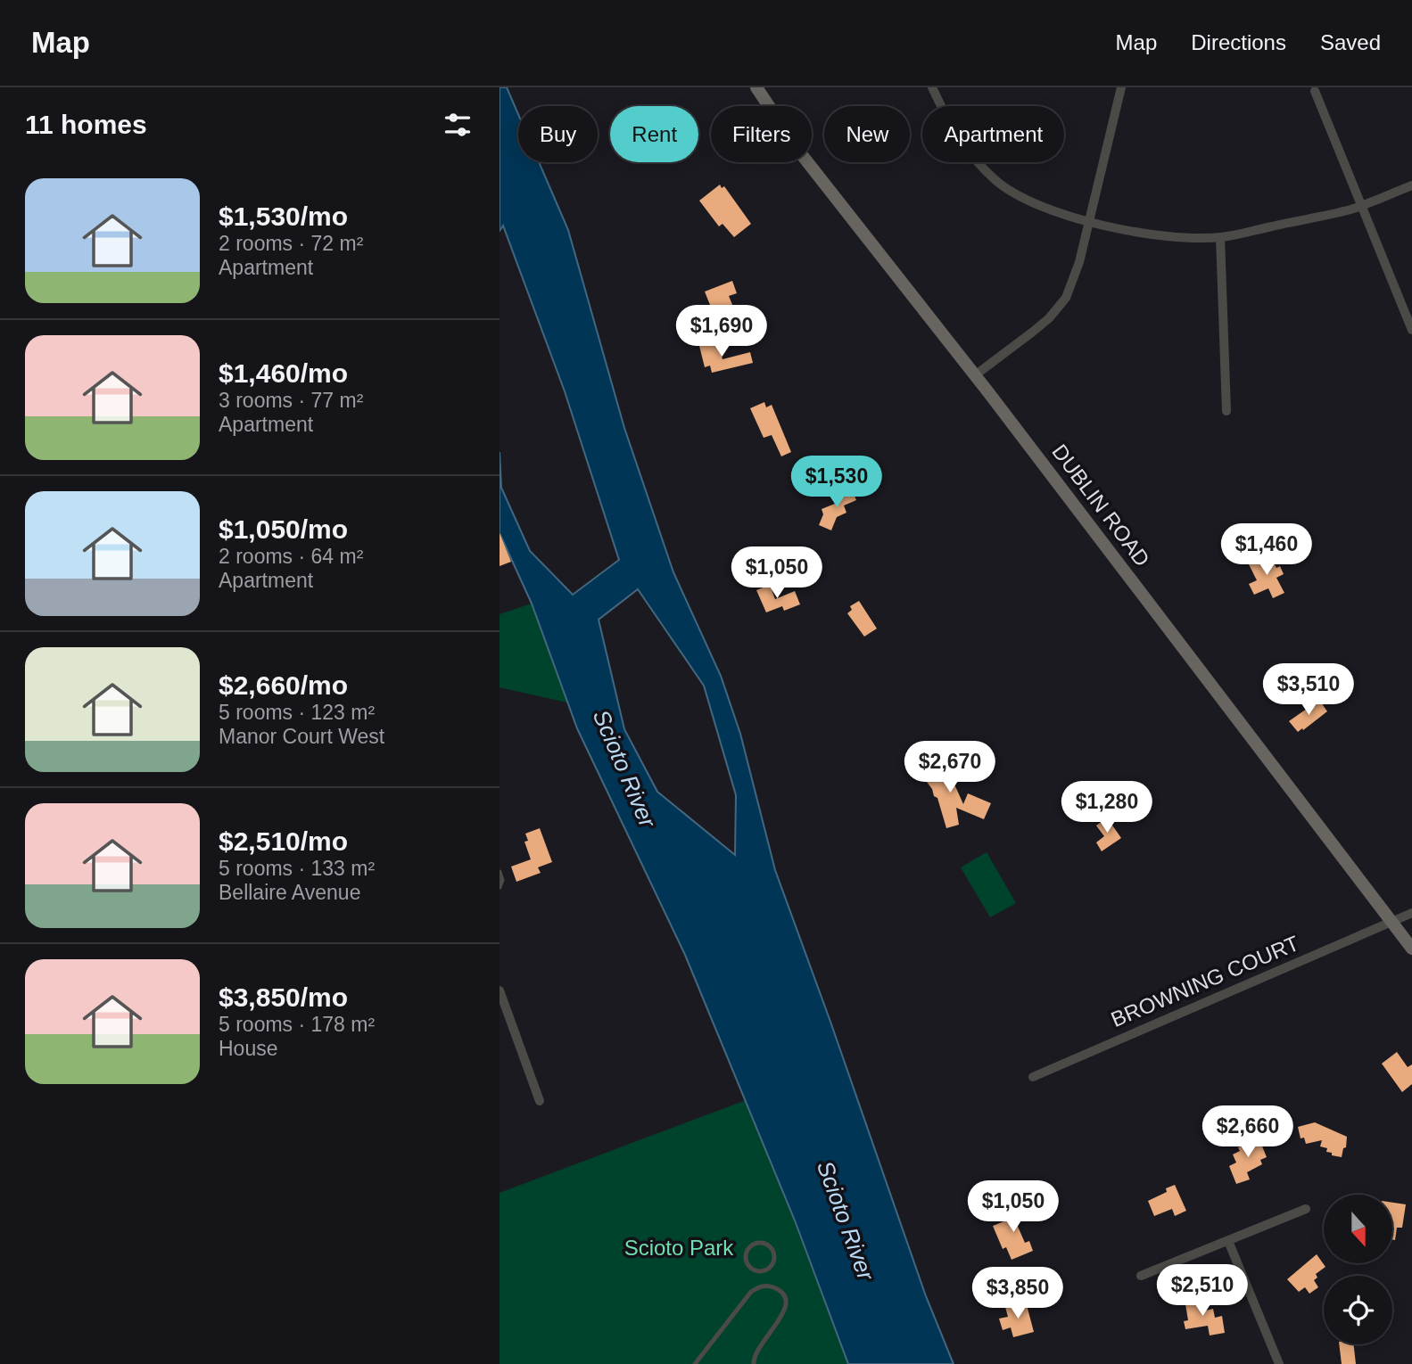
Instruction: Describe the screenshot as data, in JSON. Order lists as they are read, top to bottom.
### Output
{
  "streets": {
    "main road": ["DUBLIN ROAD"],
    "street": ["BROWNING COURT"]
  },
  "crossings": [
    ["DUBLIN ROAD", "BROWNING COURT"]
  ],
  "water": ["Scioto River"],
  "parks": ["Scioto Park"],
  "north": "bottom",
  "page": {
    "header": "Map",
    "nav": ["Map", "Directions", "Saved"],
    "heading": "11 homes",
    "chip": [
      "Buy",
      "Rent",
      "Filters",
      "New",
      "Apartment"
    ],
    "list": [
      {
        "name": "$1,530/mo",
        "note": "2 rooms · 72 m² · Apartment"
      },
      {
        "name": "$1,460/mo",
        "note": "3 rooms · 77 m² · Apartment"
      },
      {
        "name": "$1,050/mo",
        "note": "2 rooms · 64 m² · Apartment"
      },
      {
        "name": "$2,660/mo",
        "note": "5 rooms · 123 m² · Manor Court West"
      },
      {
        "name": "$2,510/mo",
        "note": "5 rooms · 133 m² · Bellaire Avenue"
      },
      {
        "name": "$3,850/mo",
        "note": "5 rooms · 178 m² · House"
      }
    ],
    "price": [
      "$1,690",
      "$1,530",
      "$1,460",
      "$1,050",
      "$3,510",
      "$2,670",
      "$1,280",
      "$2,660",
      "$1,050",
      "$2,510",
      "$3,850"
    ]
  }
}
